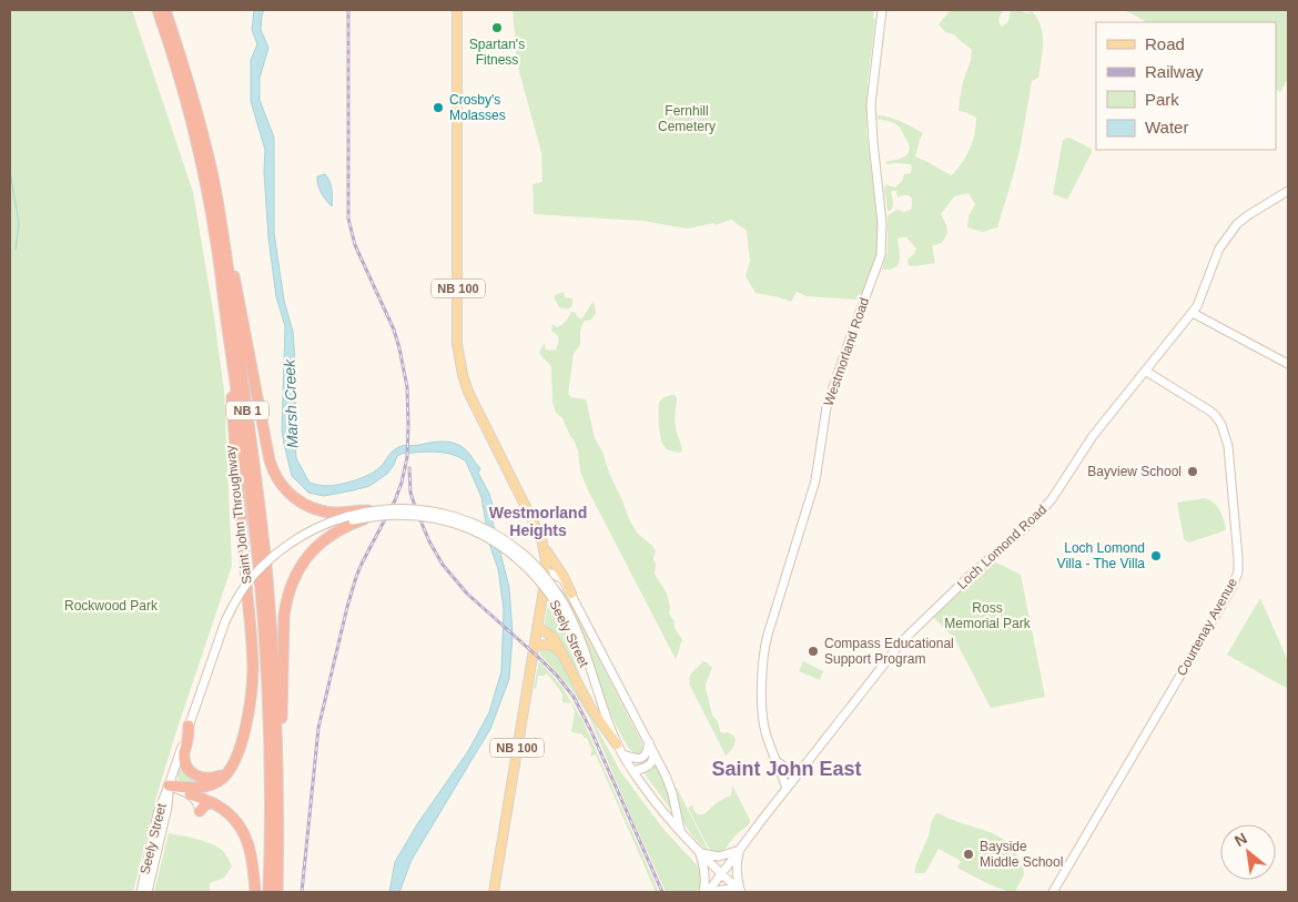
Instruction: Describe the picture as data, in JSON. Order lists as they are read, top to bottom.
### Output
{
  "streets": {
    "highway": ["NB 1", "Saint John Throughway"],
    "main road": [
      "NB 100",
      "Westmorland Road",
      "Loch Lomond Road",
      "Courtenay Avenue",
      "Seely Street"
    ]
  },
  "crossings": [
    ["Westmorland Road", "Loch Lomond Road"],
    ["Loch Lomond Road", "Courtenay Avenue"],
    ["Loch Lomond Road", "Seely Street"]
  ],
  "districts": ["Westmorland Heights", "Saint John East"],
  "water": ["Marsh Creek"],
  "parks": ["Fernhill Cemetery", "Rockwood Park", "Ross Memorial Park"],
  "places": [
    "Spartan's Fitness",
    "Crosby's Molasses",
    "Bayview School",
    "Loch Lomond Villa - The Villa",
    "Compass Educational Support Program",
    "Bayside Middle School"
  ],
  "legend": [
    "Road",
    "Railway",
    "Park",
    "Water"
  ],
  "north": "top left"
}
